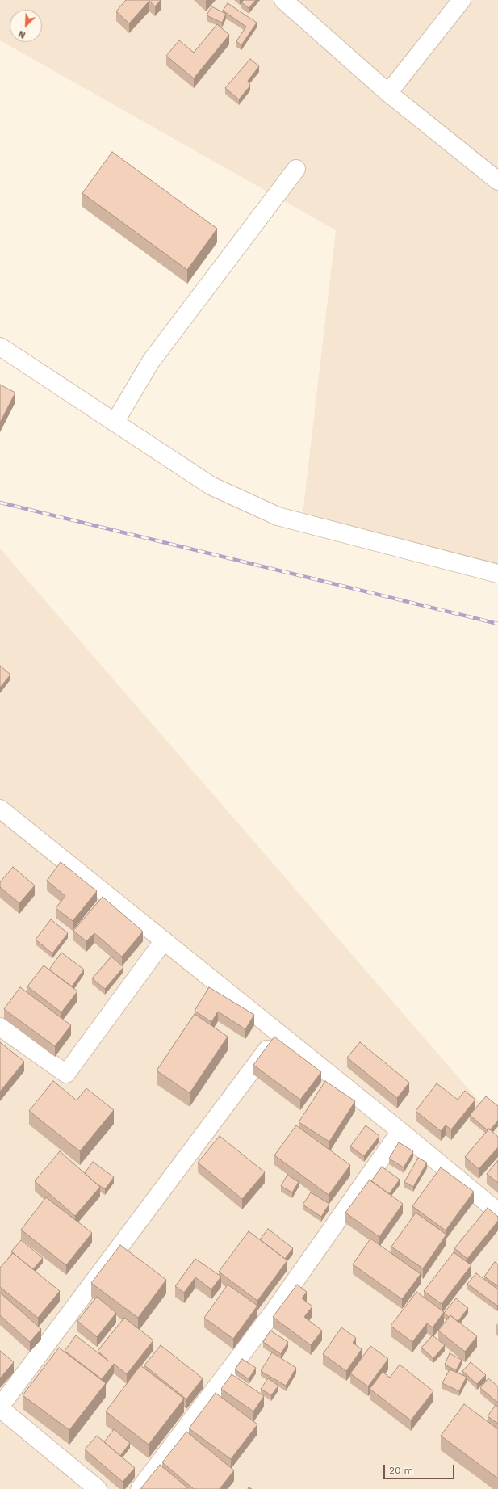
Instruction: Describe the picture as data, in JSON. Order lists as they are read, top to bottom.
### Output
{
  "scale_bar": "20 m",
  "north": "bottom left"
}
